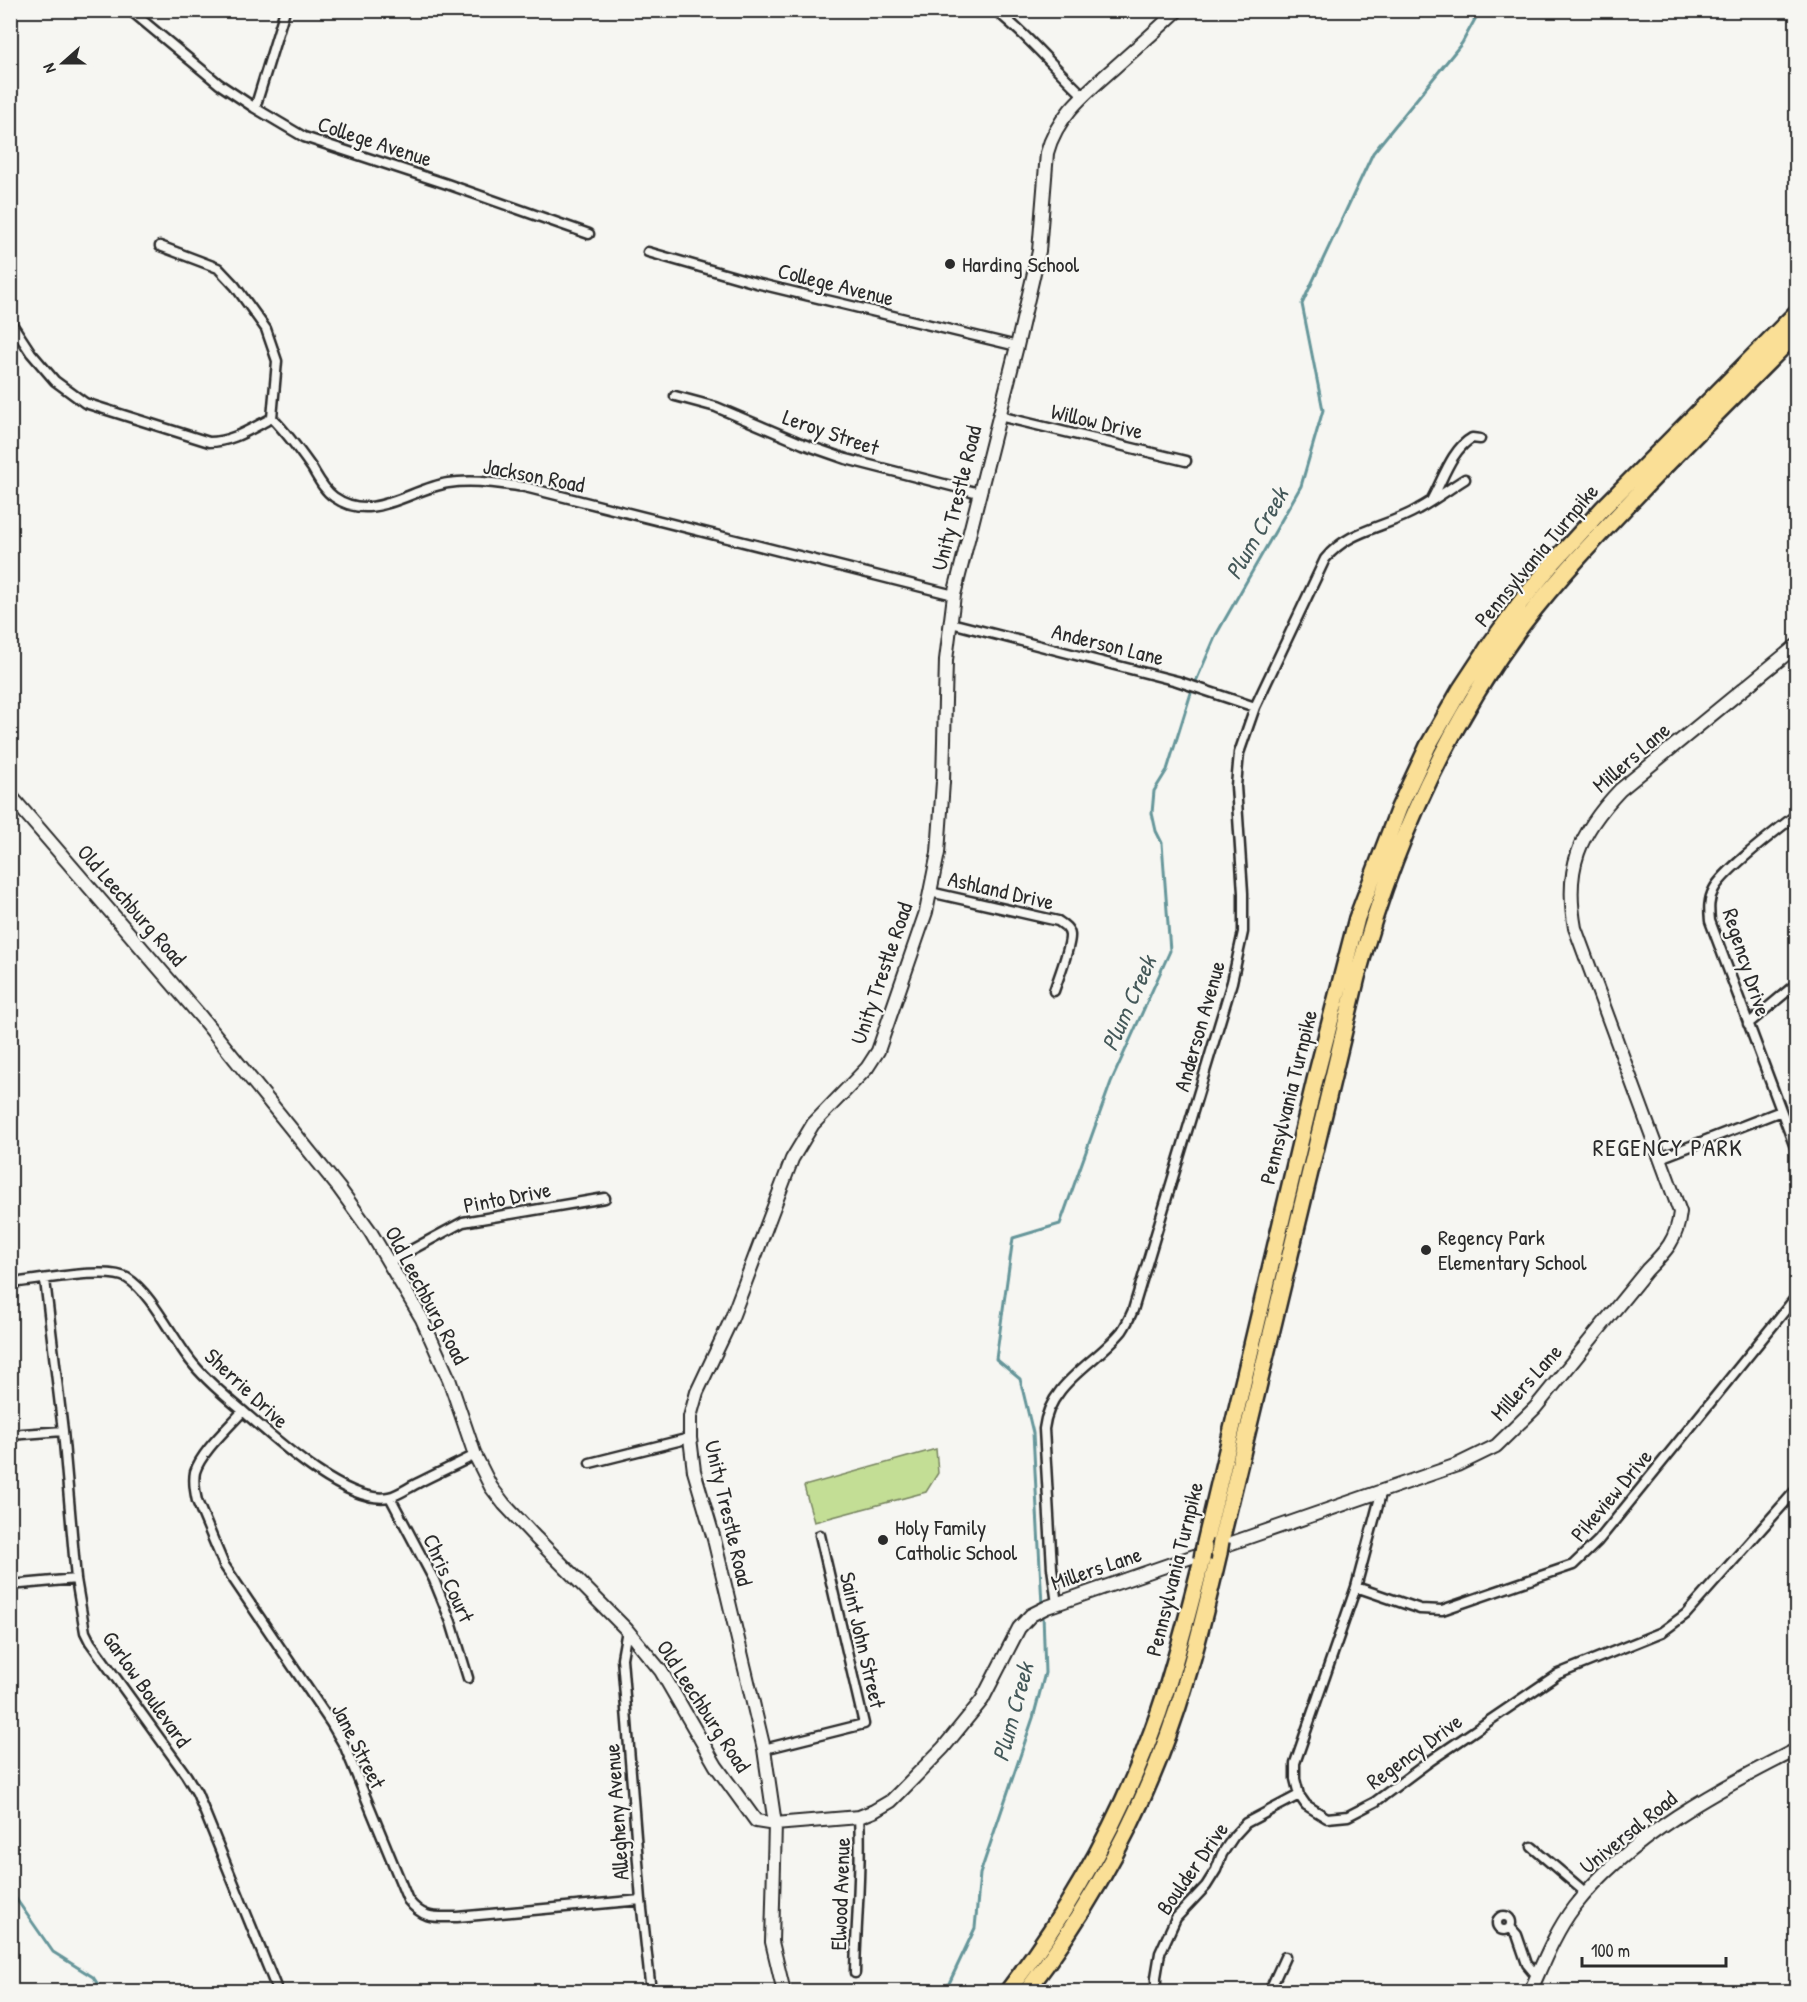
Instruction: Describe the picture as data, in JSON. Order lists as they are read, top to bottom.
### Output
{
  "streets": {
    "highway": ["Pennsylvania Turnpike"],
    "street": [
      "College Avenue",
      "Willow Drive",
      "Leroy Street",
      "Jackson Road",
      "Unity Trestle Road",
      "Anderson Lane",
      "Millers Lane",
      "Ashland Drive",
      "Old Leechburg Road",
      "Regency Drive",
      "Anderson Avenue",
      "Pinto Drive",
      "Sherrie Drive",
      "Pikeview Drive",
      "Chris Court",
      "Saint John Street",
      "Garlow Boulevard",
      "Jane Street",
      "Allegheny Avenue",
      "Universal Road",
      "Boulder Drive",
      "Elwood Avenue"
    ]
  },
  "crossings": [
    ["College Avenue", "Unity Trestle Road"],
    ["Willow Drive", "Unity Trestle Road"],
    ["Leroy Street", "Unity Trestle Road"],
    ["Jackson Road", "Unity Trestle Road"],
    ["Unity Trestle Road", "Anderson Lane"],
    ["Unity Trestle Road", "Millers Lane"],
    ["Unity Trestle Road", "Ashland Drive"],
    ["Unity Trestle Road", "Old Leechburg Road"],
    ["Unity Trestle Road", "Saint John Street"],
    ["Anderson Lane", "Anderson Avenue"],
    ["Millers Lane", "Old Leechburg Road"],
    ["Millers Lane", "Anderson Avenue"],
    ["Millers Lane", "Elwood Avenue"],
    ["Old Leechburg Road", "Pinto Drive"],
    ["Old Leechburg Road", "Allegheny Avenue"],
    ["Regency Drive", "Boulder Drive"],
    ["Sherrie Drive", "Chris Court"],
    ["Sherrie Drive", "Garlow Boulevard"],
    ["Sherrie Drive", "Jane Street"],
    ["Jane Street", "Allegheny Avenue"]
  ],
  "districts": ["REGENCY PARK"],
  "water": ["Plum Creek"],
  "places": ["Harding School", "Regency Park Elementary School", "Holy Family Catholic School"],
  "scale_bar": "100 m",
  "north": "left"
}
